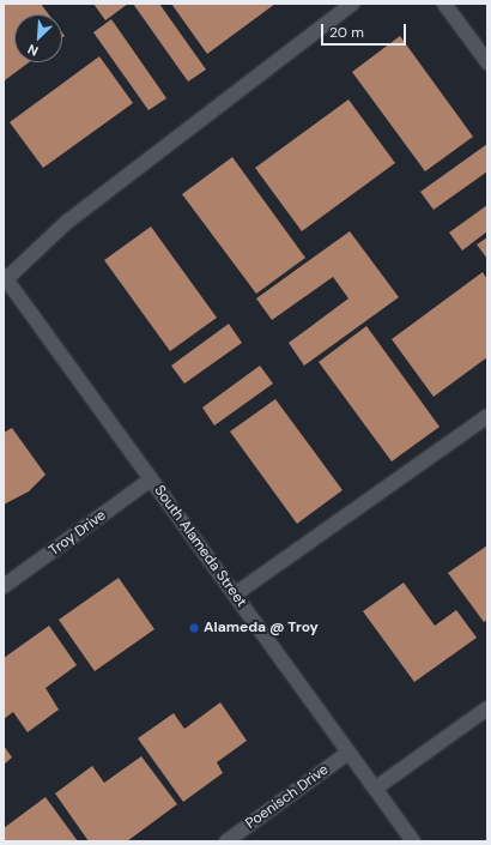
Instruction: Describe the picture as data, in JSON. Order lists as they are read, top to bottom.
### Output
{
  "streets": {
    "main road": ["Troy Drive", "South Alameda Street", "Poenisch Drive"]
  },
  "crossings": [
    ["Troy Drive", "South Alameda Street"],
    ["South Alameda Street", "Poenisch Drive"]
  ],
  "places": ["Alameda @ Troy"],
  "scale_bar": "20 m",
  "north": "bottom left"
}
